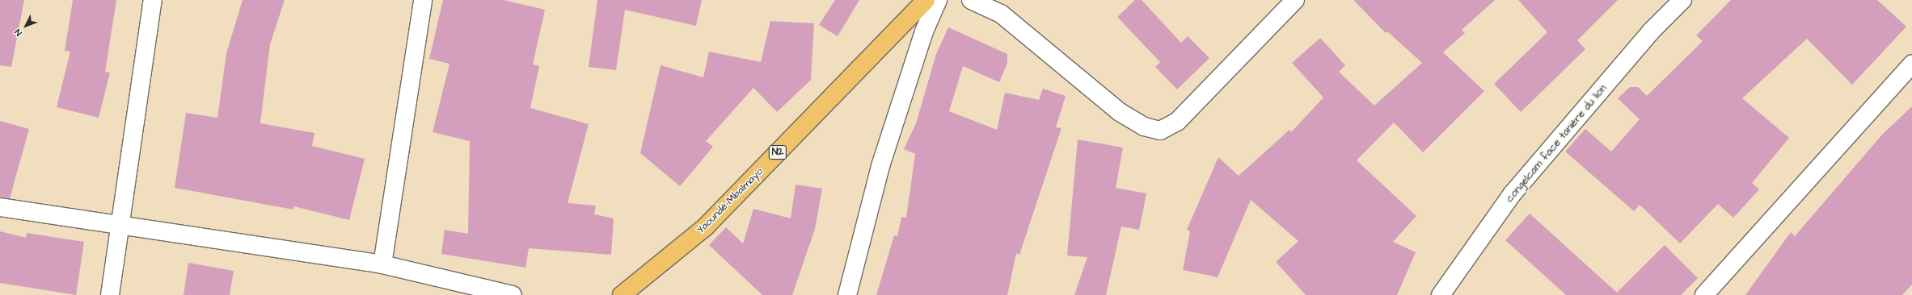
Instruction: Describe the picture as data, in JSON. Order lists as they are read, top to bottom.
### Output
{
  "streets": {
    "highway": ["N2", "Yaoundé-Mbalmayo"],
    "street": ["congelcam face tanière du lion"]
  },
  "north": "bottom left"
}
